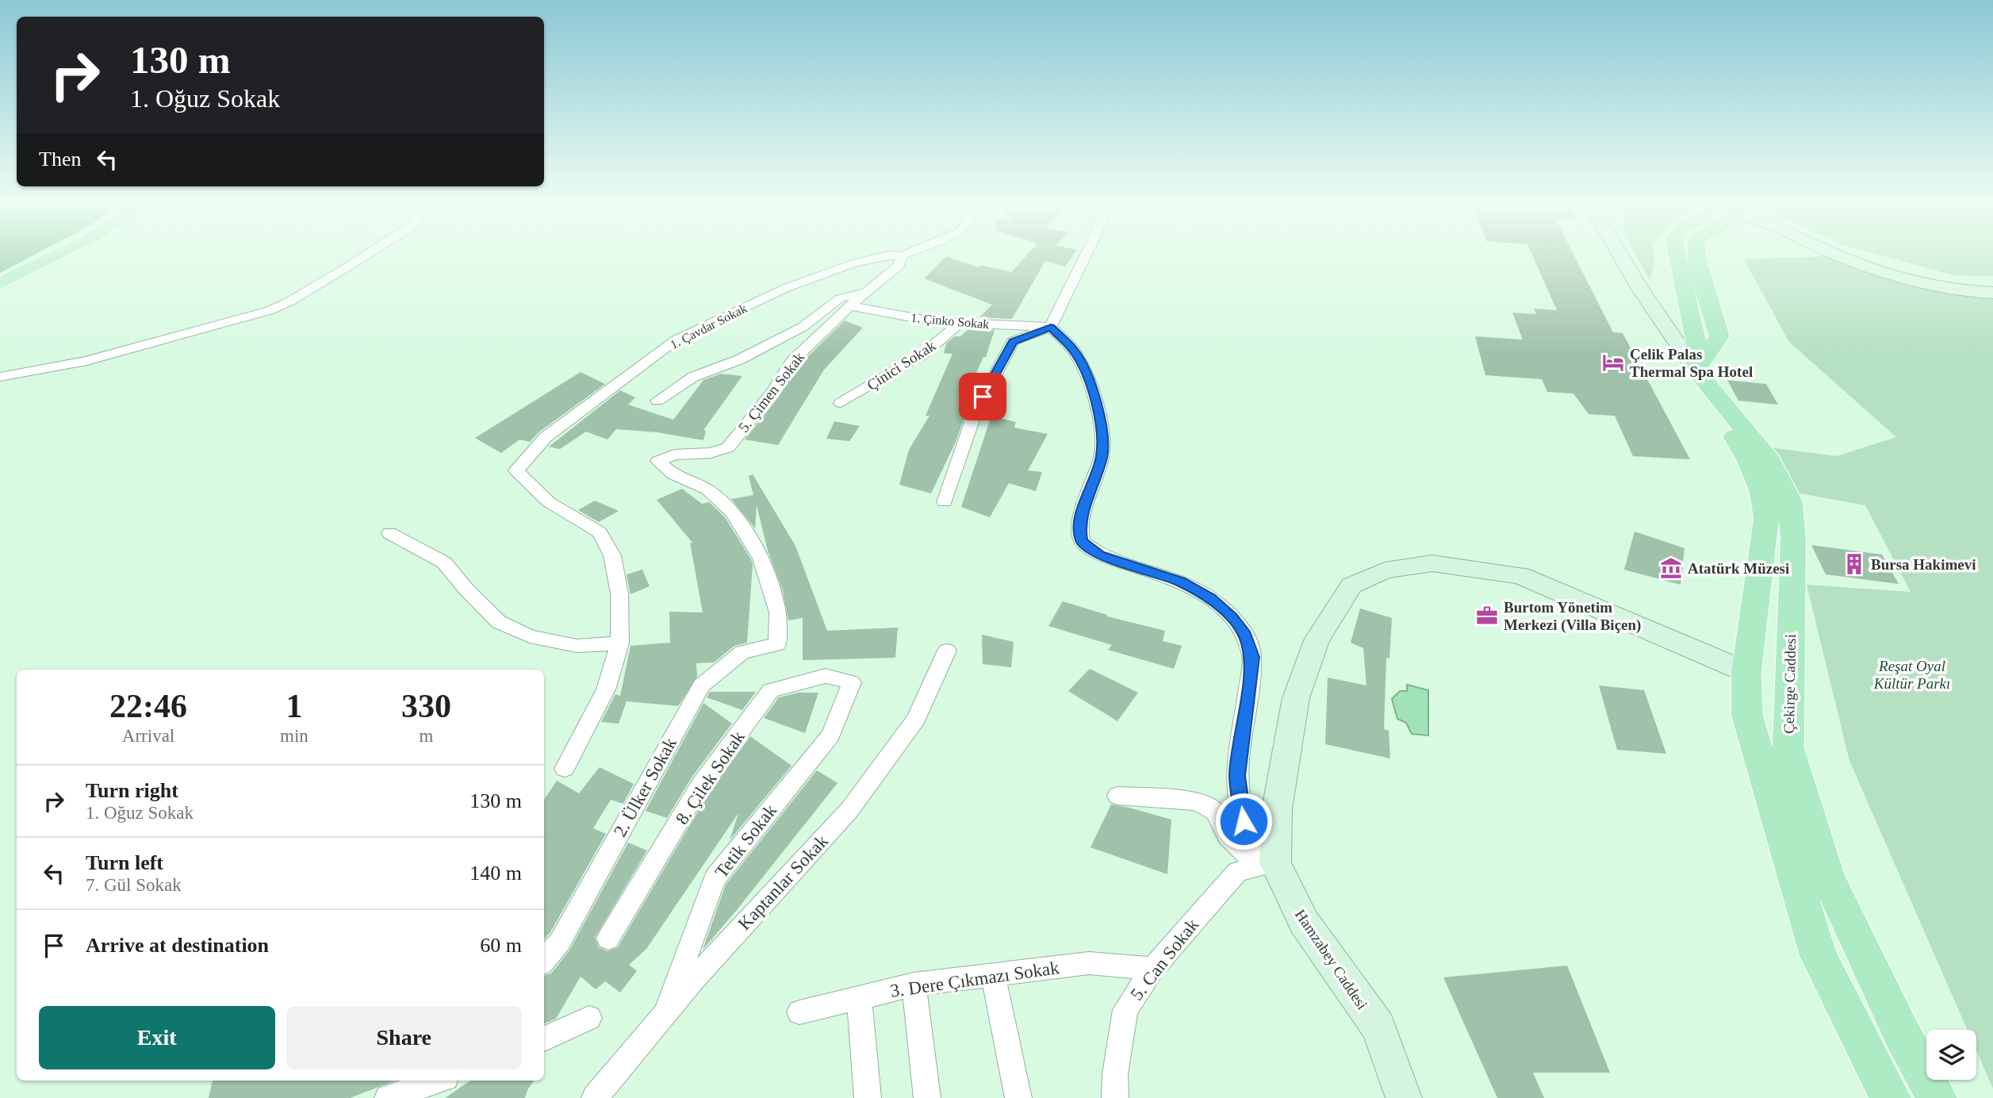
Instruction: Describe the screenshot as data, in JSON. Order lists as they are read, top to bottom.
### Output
{
  "streets": {
    "main road": ["Çekirge Caddesi", "Hamzabey Caddesi"],
    "street": [
      "1. Çinko Sokak",
      "1. Çavdar Sokak",
      "Çinici Sokak",
      "5. Çimen Sokak",
      "8. Çilek Sokak",
      "2. Ülker Sokak",
      "Tetik Sokak",
      "Kaptanlar Sokak",
      "5. Can Sokak",
      "3. Dere Çıkmazı Sokak"
    ]
  },
  "crossings": [
    ["1. Çinko Sokak", "Çinici Sokak"],
    ["1. Çinko Sokak", "5. Çimen Sokak"],
    ["1. Çavdar Sokak", "5. Çimen Sokak"],
    ["5. Çimen Sokak", "2. Ülker Sokak"],
    ["Çekirge Caddesi", "Hamzabey Caddesi"],
    ["8. Çilek Sokak", "Tetik Sokak"],
    ["Tetik Sokak", "Kaptanlar Sokak"],
    ["5. Can Sokak", "Hamzabey Caddesi"],
    ["5. Can Sokak", "3. Dere Çıkmazı Sokak"]
  ],
  "parks": ["Reşat Oyal Kültür Parkı"],
  "places": {
    "hotel": ["Çelik Palas Thermal Spa Hotel"],
    "building": ["Bursa Hakimevi"],
    "museum": ["Atatürk Müzesi"],
    "office": ["Burtom Yönetim Merkezi (Villa Biçen)"]
  },
  "page": {
    "turn": ["130 m", "1. Oğuz Sokak"],
    "then": "Then",
    "eta": [
      "22:46",
      "Arrival",
      "1",
      "min",
      "330",
      "m"
    ],
    "list": [
      {
        "name": "Turn right",
        "note": "1. Oğuz Sokak",
        "value": "130 m"
      },
      {
        "name": "Turn left",
        "note": "7. Gül Sokak",
        "value": "140 m"
      },
      {
        "name": "Arrive at destination",
        "value": "60 m"
      }
    ],
    "buttons": ["Exit", "Share"]
  }
}
